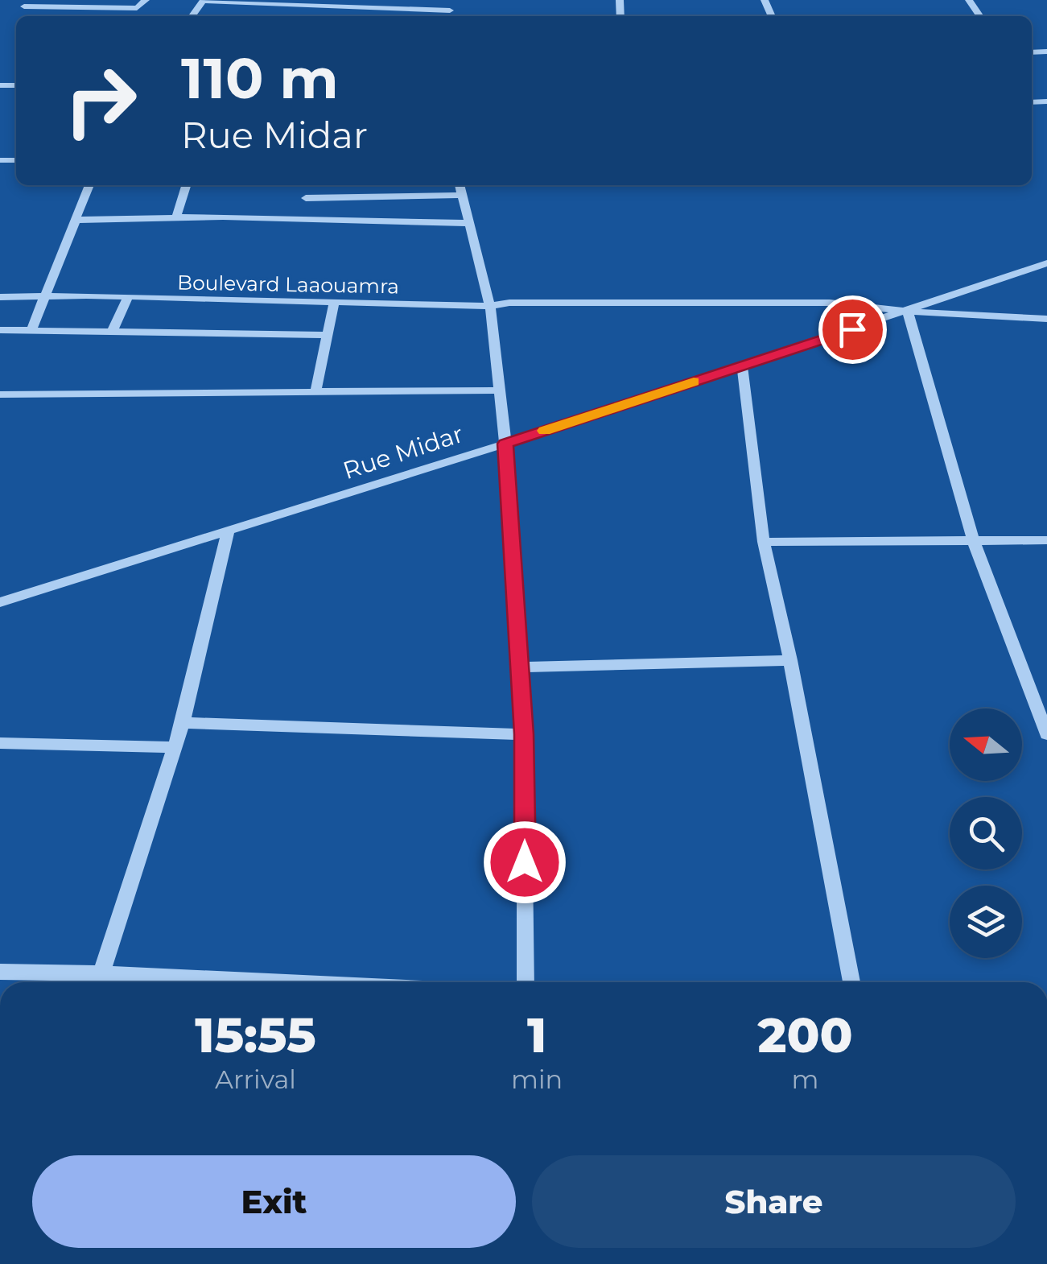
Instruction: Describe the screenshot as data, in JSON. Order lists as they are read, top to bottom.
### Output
{
  "streets": {
    "street": ["Boulevard Laaouamra", "Rue Midar"]
  },
  "crossings": [
    ["Boulevard Laaouamra", "Rue Midar"]
  ],
  "north": "left",
  "page": {
    "turn": ["110 m", "Rue Midar"],
    "eta": [
      "15:55",
      "Arrival",
      "1",
      "min",
      "200",
      "m"
    ],
    "buttons": ["Exit", "Share"]
  }
}
